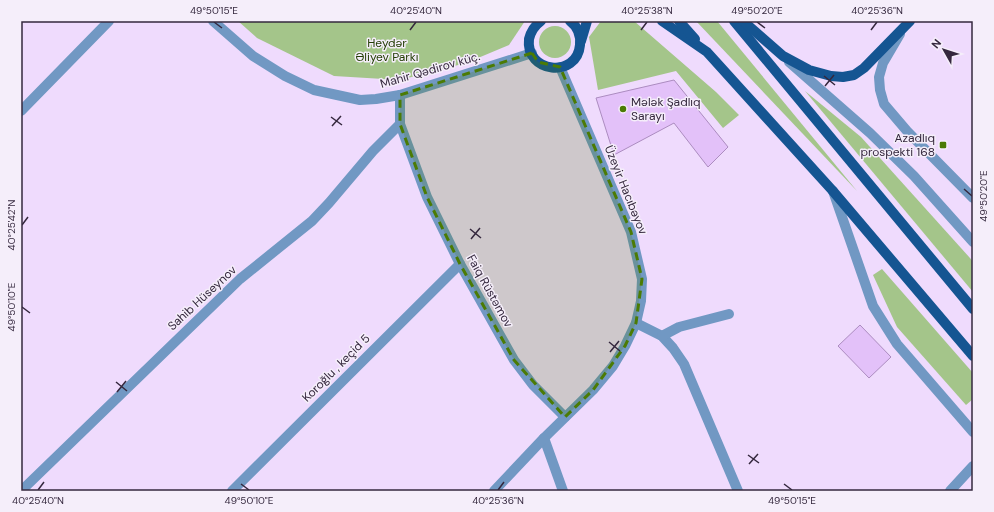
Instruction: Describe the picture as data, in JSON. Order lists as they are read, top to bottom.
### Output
{
  "streets": {
    "street": [
      "Mahir Qədirov küç.",
      "Üzeyir Hacıbəyov",
      "Faiq Rüstəmov",
      "Sahib Hüseynov",
      "Koroğlu , keçid 5"
    ]
  },
  "crossings": [
    ["Mahir Qədirov küç.", "Faiq Rüstəmov"],
    ["Üzeyir Hacıbəyov", "Faiq Rüstəmov"],
    ["Faiq Rüstəmov", "Sahib Hüseynov"],
    ["Faiq Rüstəmov", "Koroğlu , keçid 5"]
  ],
  "parks": ["Heydər Əliyev Parkı"],
  "places": {
    "other": ["Mələk Şadlıq Sarayı"],
    "transit": ["Azadlıq prospekti 168"]
  },
  "north": "top left",
  "coordinates": [
    "49°50'15\"E",
    "40°25'40\"N",
    "40°25'38\"N",
    "49°50'20\"E",
    "40°25'36\"N",
    "40°25'42\"N",
    "49°50'10\"E"
  ]
}
